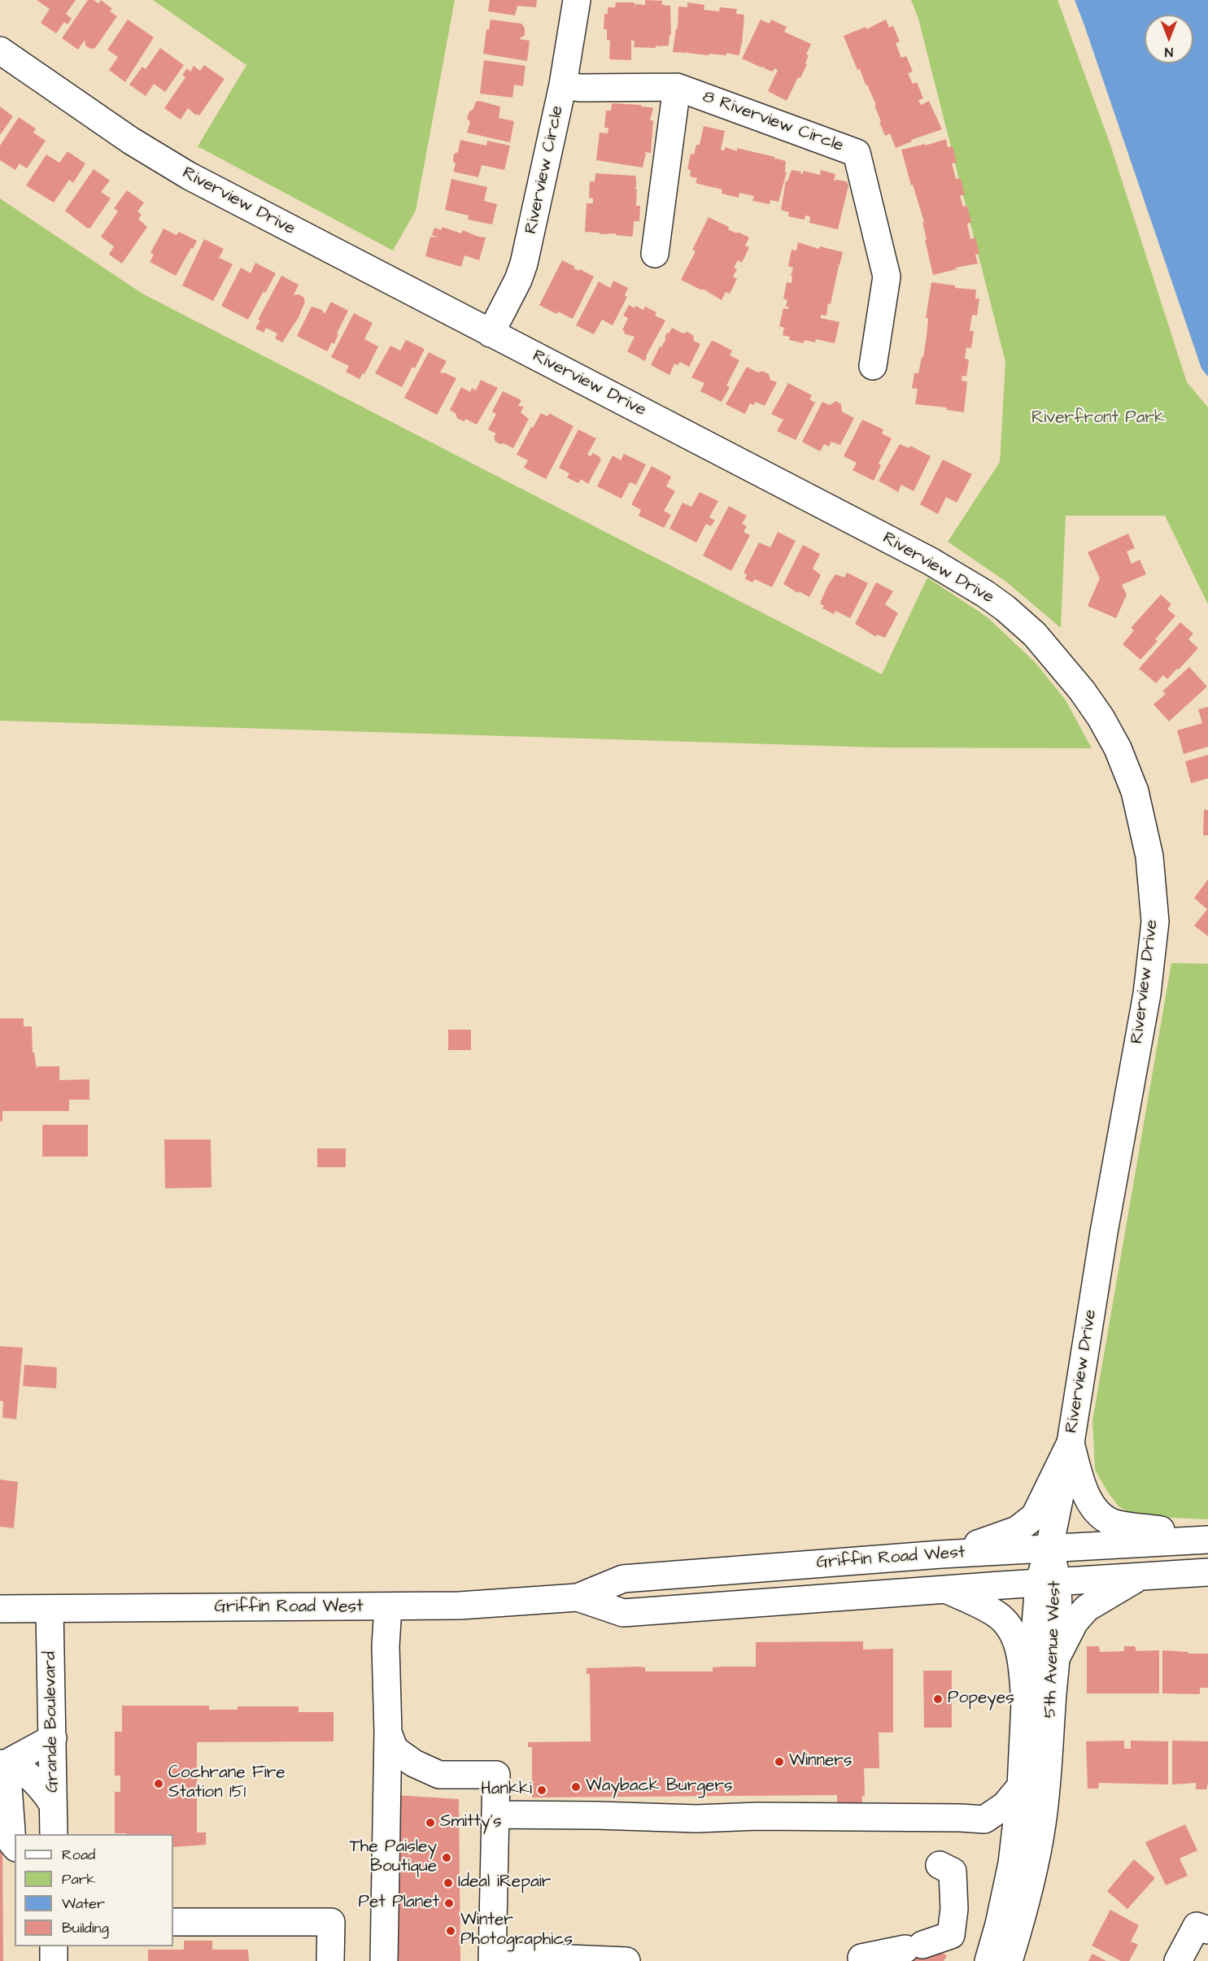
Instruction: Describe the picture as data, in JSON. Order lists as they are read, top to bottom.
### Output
{
  "streets": {
    "street": [
      "8 Riverview Circle",
      "Riverview Circle",
      "Riverview Drive",
      "Griffin Road West",
      "5th Avenue West",
      "Grande Boulevard"
    ]
  },
  "crossings": [
    ["8 Riverview Circle", "Riverview Circle"],
    ["Riverview Circle", "Riverview Drive"],
    ["Riverview Drive", "Griffin Road West"],
    ["Riverview Drive", "5th Avenue West"],
    ["Griffin Road West", "5th Avenue West"],
    ["Griffin Road West", "Grande Boulevard"]
  ],
  "parks": ["Riverfront Park"],
  "places": [
    "Popeyes",
    "Winners",
    "Cochrane Fire Station 151",
    "Wayback Burgers",
    "Hankki",
    "Smitty's",
    "The Paisley Boutique",
    "Ideal iRepair",
    "Pet Planet",
    "Winter Photographics"
  ],
  "legend": [
    "Road",
    "Park",
    "Water",
    "Building"
  ],
  "north": "bottom"
}
